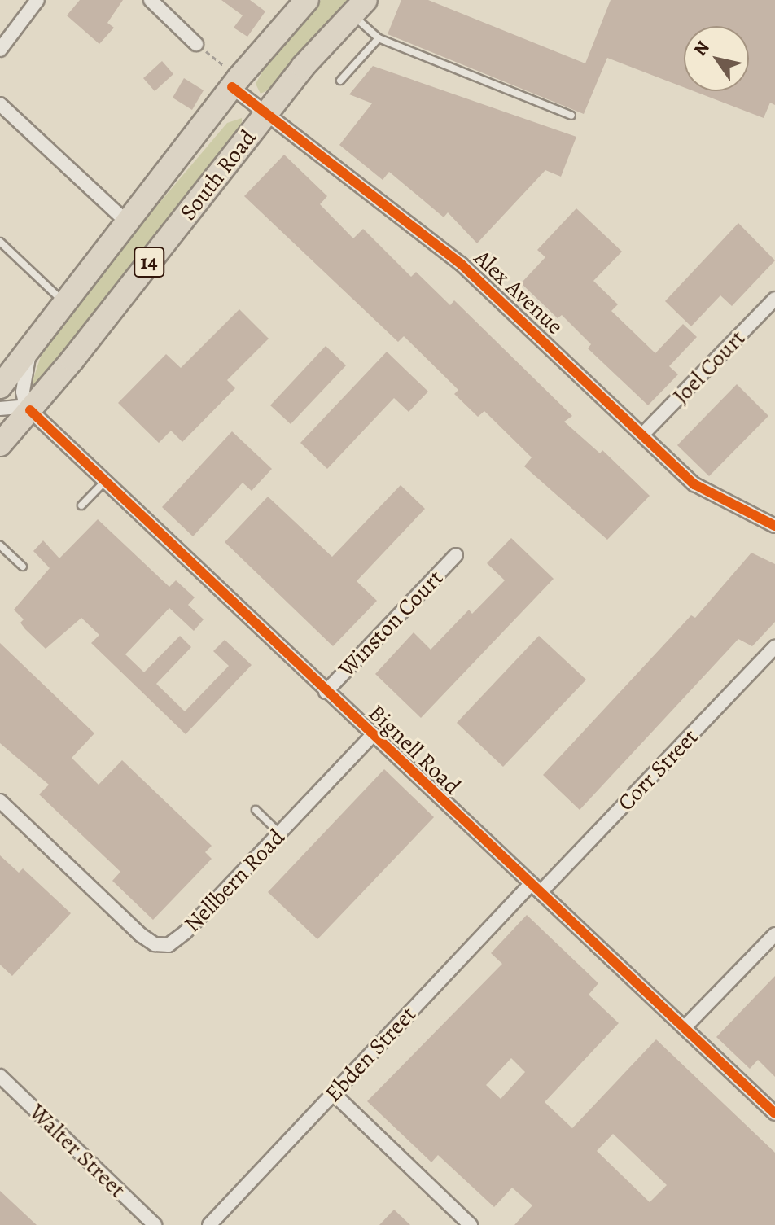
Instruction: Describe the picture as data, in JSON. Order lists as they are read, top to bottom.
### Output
{
  "streets": {
    "highway": ["South Road", "14"],
    "street": [
      "Alex Avenue",
      "Joel Court",
      "Winston Court",
      "Bignell Road",
      "Corr Street",
      "Nellbern Road",
      "Ebden Street",
      "Walter Street"
    ]
  },
  "crossings": [
    ["South Road", "Alex Avenue"],
    ["South Road", "Bignell Road"],
    ["Alex Avenue", "Joel Court"],
    ["Winston Court", "Bignell Road"],
    ["Bignell Road", "Corr Street"],
    ["Bignell Road", "Nellbern Road"],
    ["Bignell Road", "Ebden Street"],
    ["Corr Street", "Ebden Street"]
  ],
  "north": "top left"
}
